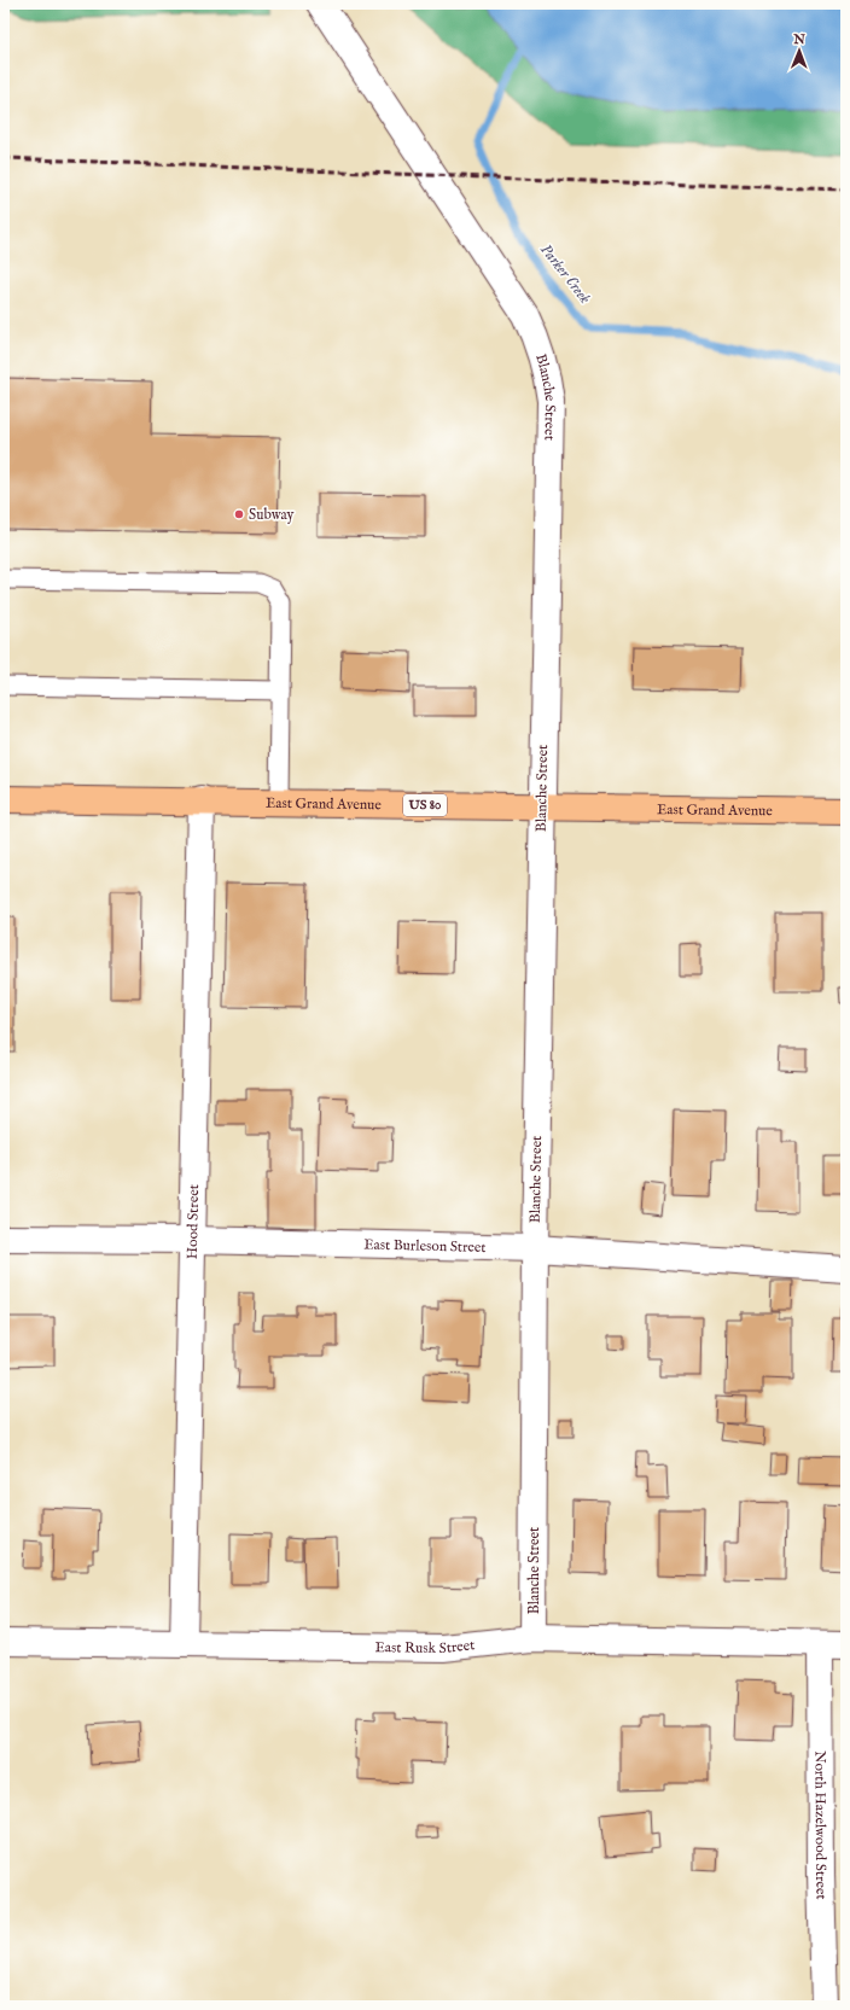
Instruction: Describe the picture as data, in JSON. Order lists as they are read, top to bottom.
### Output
{
  "streets": {
    "highway": ["East Grand Avenue", "US 80"],
    "street": [
      "Blanche Street",
      "Hood Street",
      "East Burleson Street",
      "East Rusk Street",
      "North Hazelwood Street"
    ]
  },
  "crossings": [
    ["Blanche Street", "East Grand Avenue"],
    ["Blanche Street", "East Burleson Street"],
    ["Blanche Street", "East Rusk Street"],
    ["East Grand Avenue", "Hood Street"],
    ["Hood Street", "East Burleson Street"],
    ["Hood Street", "East Rusk Street"],
    ["East Rusk Street", "North Hazelwood Street"]
  ],
  "water": ["Parker Creek"],
  "places": ["Subway"],
  "north": "top"
}
